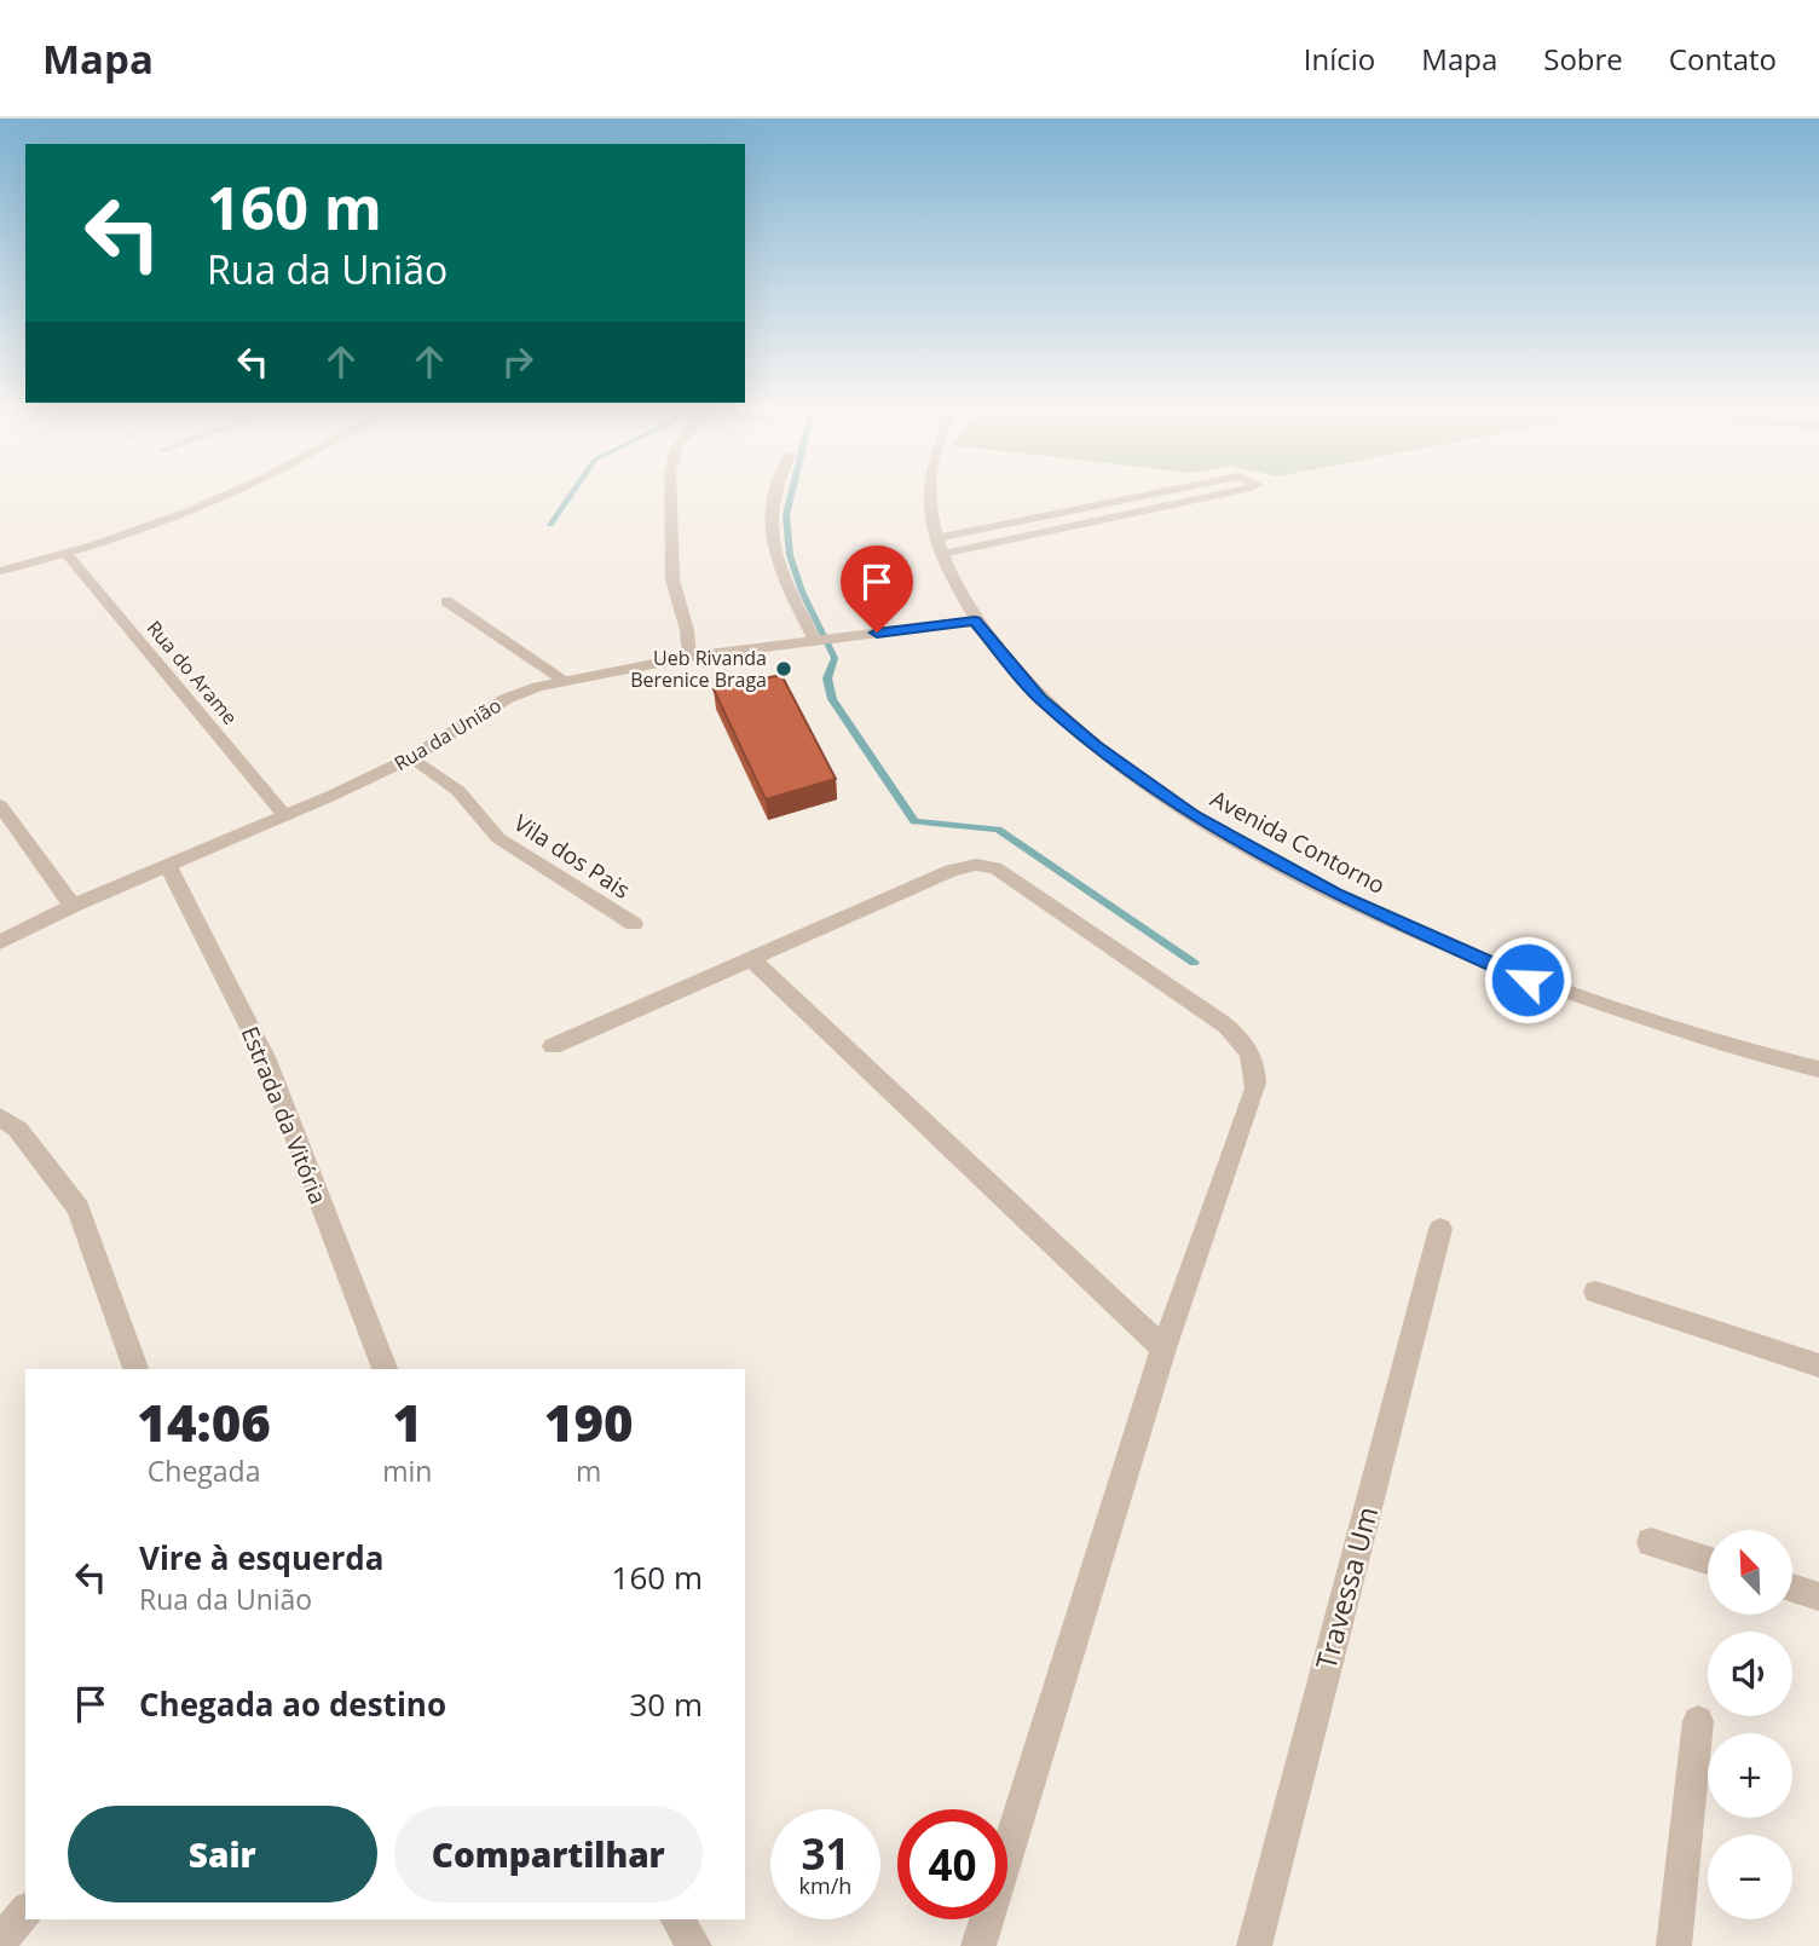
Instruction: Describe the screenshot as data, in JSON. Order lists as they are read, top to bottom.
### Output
{
  "streets": {
    "street": [
      "Rua do Arame",
      "Rua da União",
      "Avenida Contorno",
      "Vila dos Pais",
      "Estrada da Vitória",
      "Travessa Um"
    ]
  },
  "crossings": [
    ["Rua do Arame", "Rua da União"],
    ["Rua da União", "Avenida Contorno"],
    ["Rua da União", "Vila dos Pais"],
    ["Rua da União", "Estrada da Vitória"]
  ],
  "places": ["Ueb Rivanda Berenice Braga"],
  "north": "top left",
  "page": {
    "header": "Mapa",
    "nav": [
      "Início",
      "Mapa",
      "Sobre",
      "Contato"
    ],
    "turn": ["160 m", "Rua da União"],
    "eta": [
      "14:06",
      "Chegada",
      "1",
      "min",
      "190",
      "m"
    ],
    "list": [
      {
        "name": "Vire à esquerda",
        "note": "Rua da União",
        "value": "160 m"
      },
      {
        "name": "Chegada ao destino",
        "value": "30 m"
      }
    ],
    "map_buttons": ["+", "−"],
    "buttons": ["Sair", "Compartilhar"],
    "speed": "31 km/h",
    "limit": "40"
  }
}
